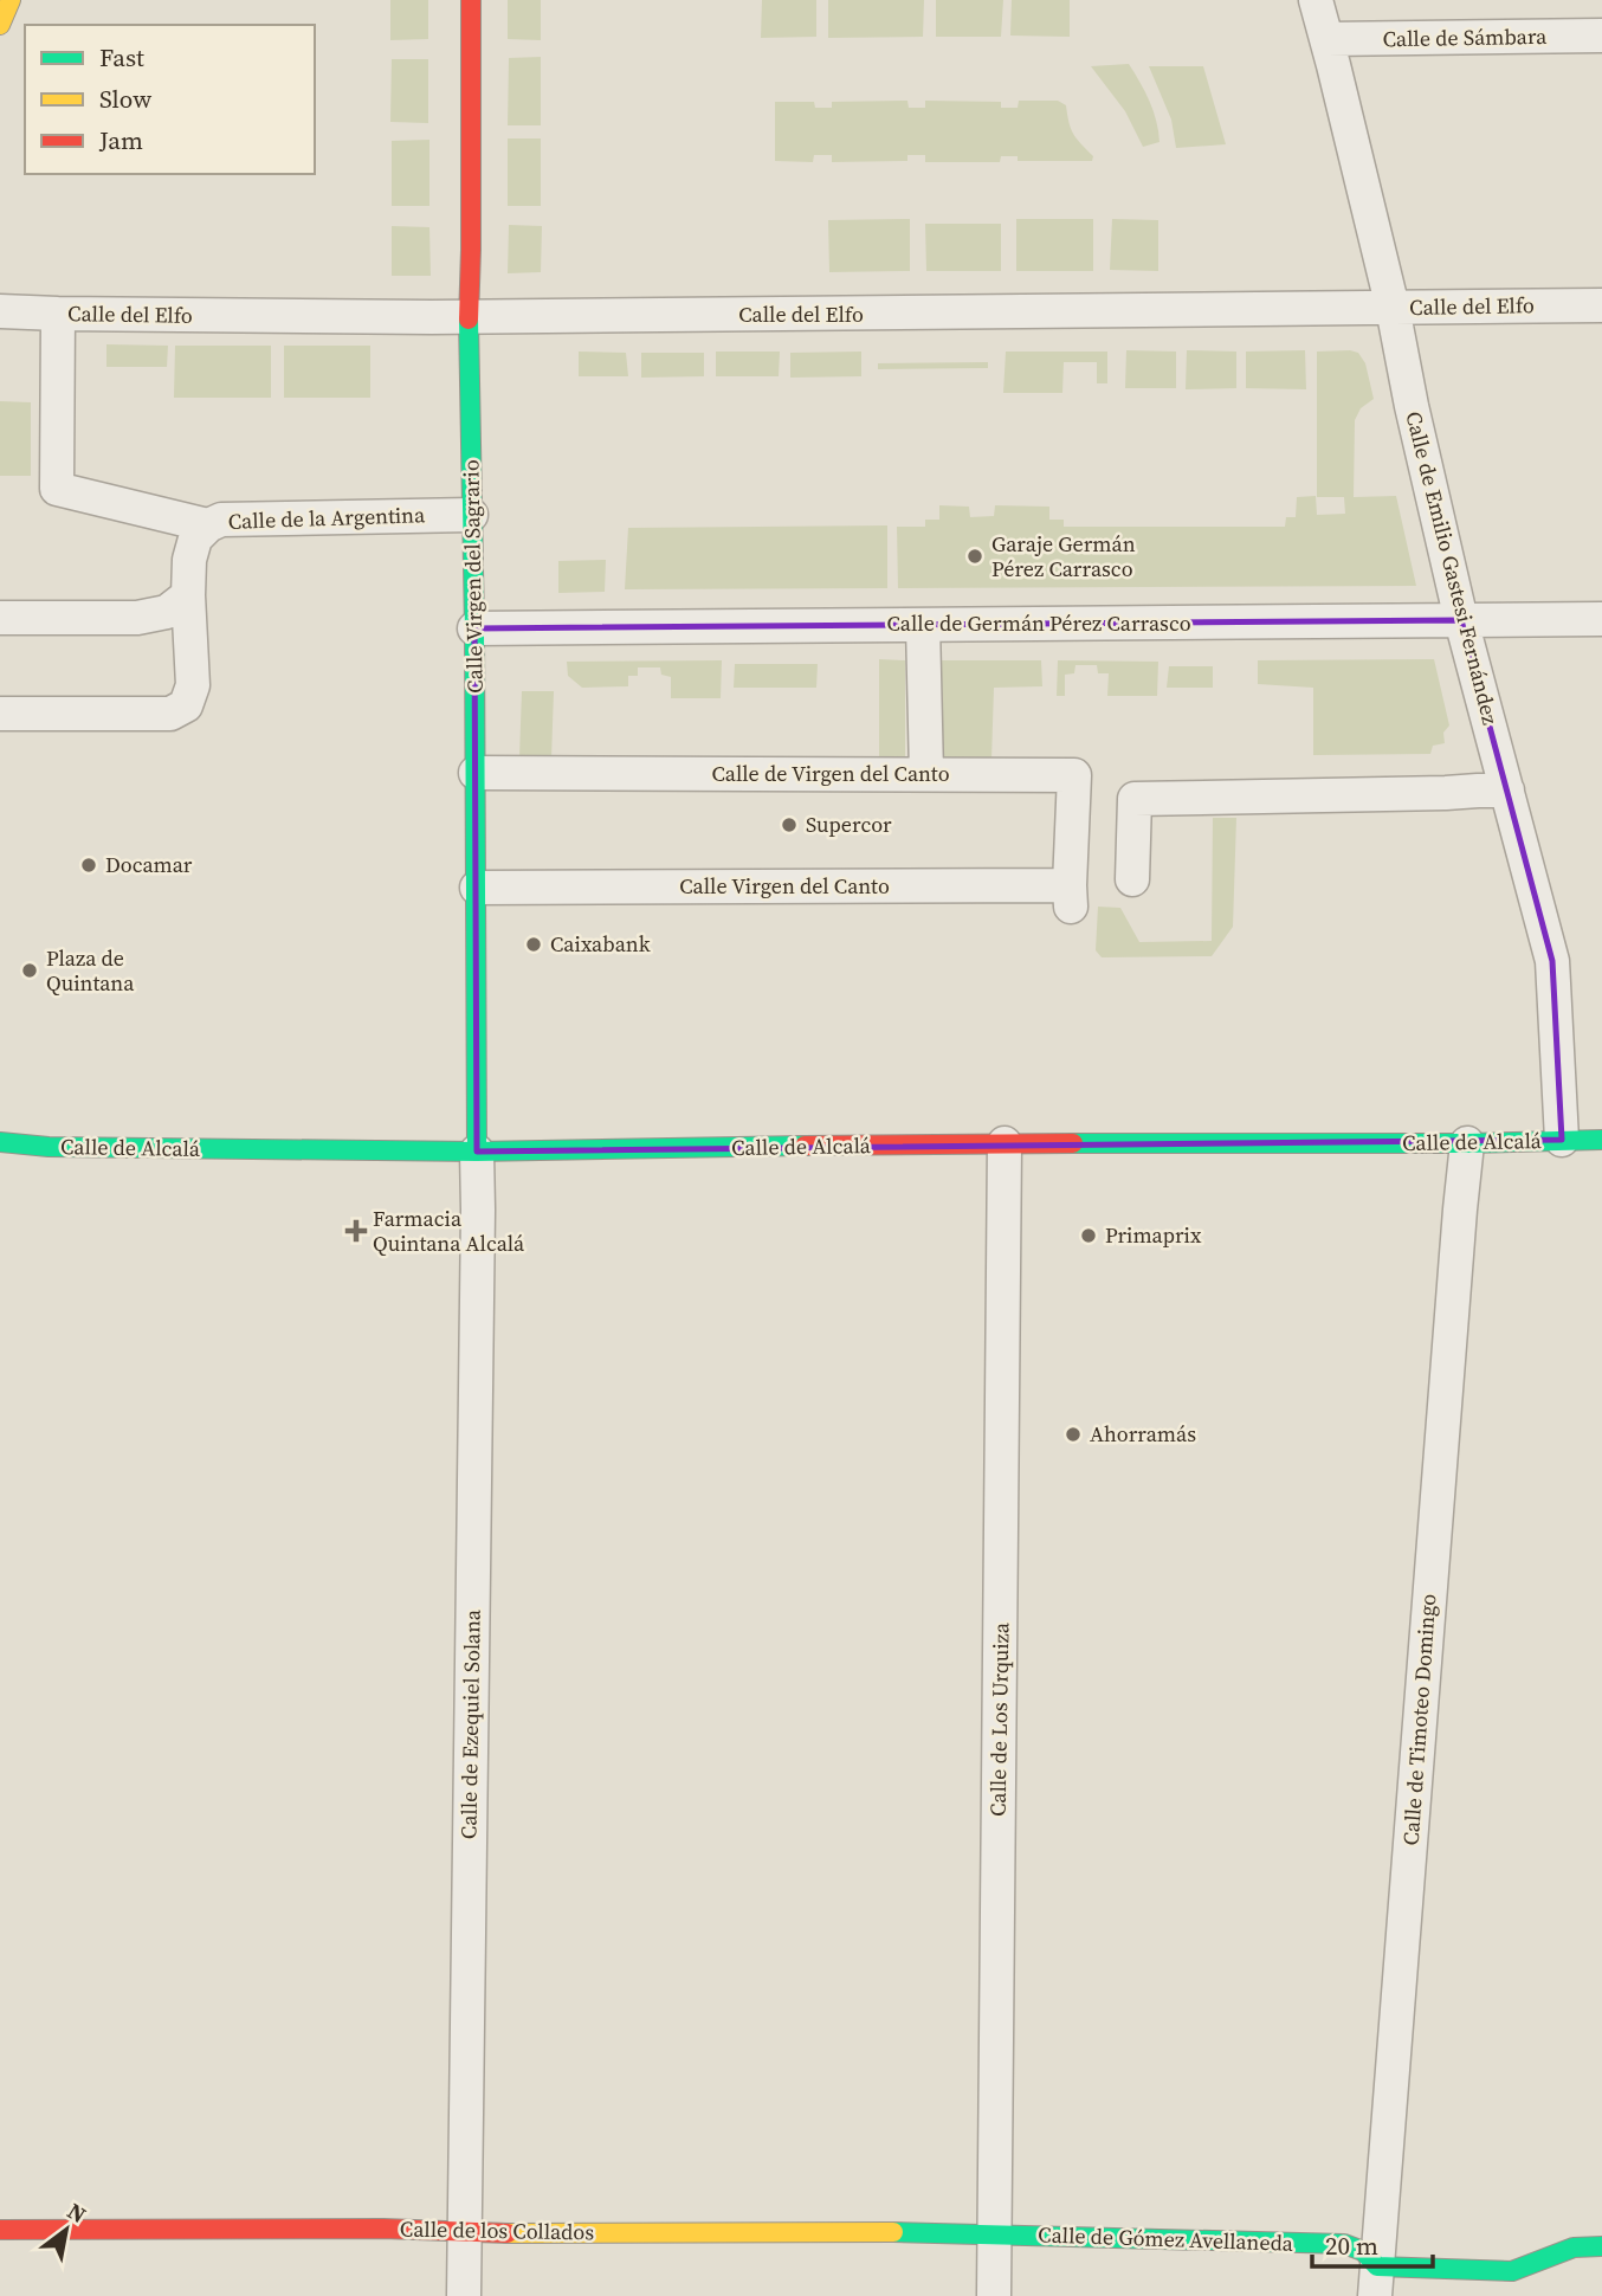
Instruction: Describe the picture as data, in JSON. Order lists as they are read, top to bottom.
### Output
{
  "streets": {
    "street": [
      "Calle de Sámbara",
      "Calle del Elfo",
      "Calle de la Argentina",
      "Calle de Emilio Gastesi Fernández",
      "Calle Virgen del Sagrario",
      "Calle de Germán Pérez Carrasco",
      "Calle de Virgen del Canto",
      "Calle Virgen del Canto",
      "Calle de Alcalá",
      "Calle de Los Urquiza",
      "Calle de Timoteo Domingo",
      "Calle de Ezequiel Solana",
      "Calle de los Collados",
      "Calle de Gómez Avellaneda"
    ]
  },
  "crossings": [
    ["Calle de Sámbara", "Calle de Emilio Gastesi Fernández"],
    ["Calle del Elfo", "Calle de Emilio Gastesi Fernández"],
    ["Calle del Elfo", "Calle Virgen del Sagrario"],
    ["Calle de la Argentina", "Calle Virgen del Sagrario"],
    ["Calle de Emilio Gastesi Fernández", "Calle de Germán Pérez Carrasco"],
    ["Calle de Emilio Gastesi Fernández", "Calle de Alcalá"],
    ["Calle Virgen del Sagrario", "Calle de Germán Pérez Carrasco"],
    ["Calle Virgen del Sagrario", "Calle de Virgen del Canto"],
    ["Calle Virgen del Sagrario", "Calle Virgen del Canto"],
    ["Calle Virgen del Sagrario", "Calle de Alcalá"],
    ["Calle Virgen del Sagrario", "Calle de Ezequiel Solana"],
    ["Calle de Virgen del Canto", "Calle Virgen del Canto"],
    ["Calle de Alcalá", "Calle de Los Urquiza"],
    ["Calle de Alcalá", "Calle de Timoteo Domingo"],
    ["Calle de Alcalá", "Calle de Ezequiel Solana"],
    ["Calle de Los Urquiza", "Calle de los Collados"],
    ["Calle de Los Urquiza", "Calle de Gómez Avellaneda"],
    ["Calle de Timoteo Domingo", "Calle de Gómez Avellaneda"],
    ["Calle de Ezequiel Solana", "Calle de los Collados"],
    ["Calle de los Collados", "Calle de Gómez Avellaneda"]
  ],
  "places": {
    "other": [
      "Garaje Germán Pérez Carrasco",
      "Supercor",
      "Docamar",
      "Caixabank",
      "Plaza de Quintana",
      "Primaprix",
      "Ahorramás"
    ],
    "health": ["Farmacia Quintana Alcalá"]
  },
  "legend": ["Fast", "Slow", "Jam"],
  "scale_bar": "20 m",
  "north": "top right"
}
